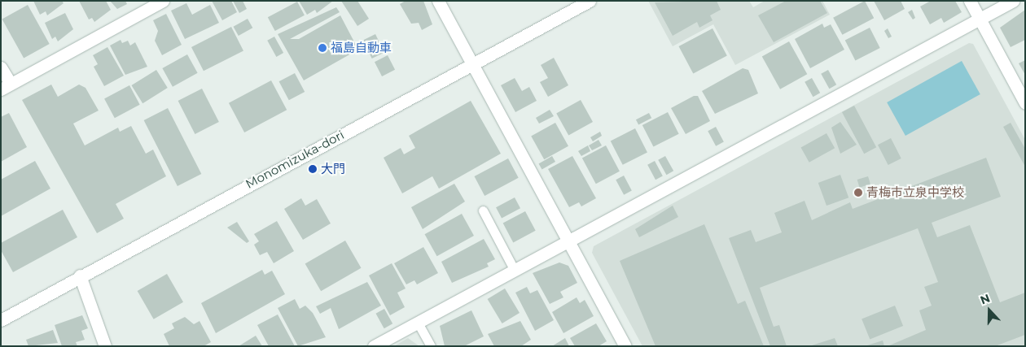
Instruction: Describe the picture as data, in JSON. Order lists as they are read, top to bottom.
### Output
{
  "streets": {
    "street": ["Monomizuka-dori"]
  },
  "places": ["福島自動車", "大門", "青梅市立泉中学校"],
  "north": "top"
}
